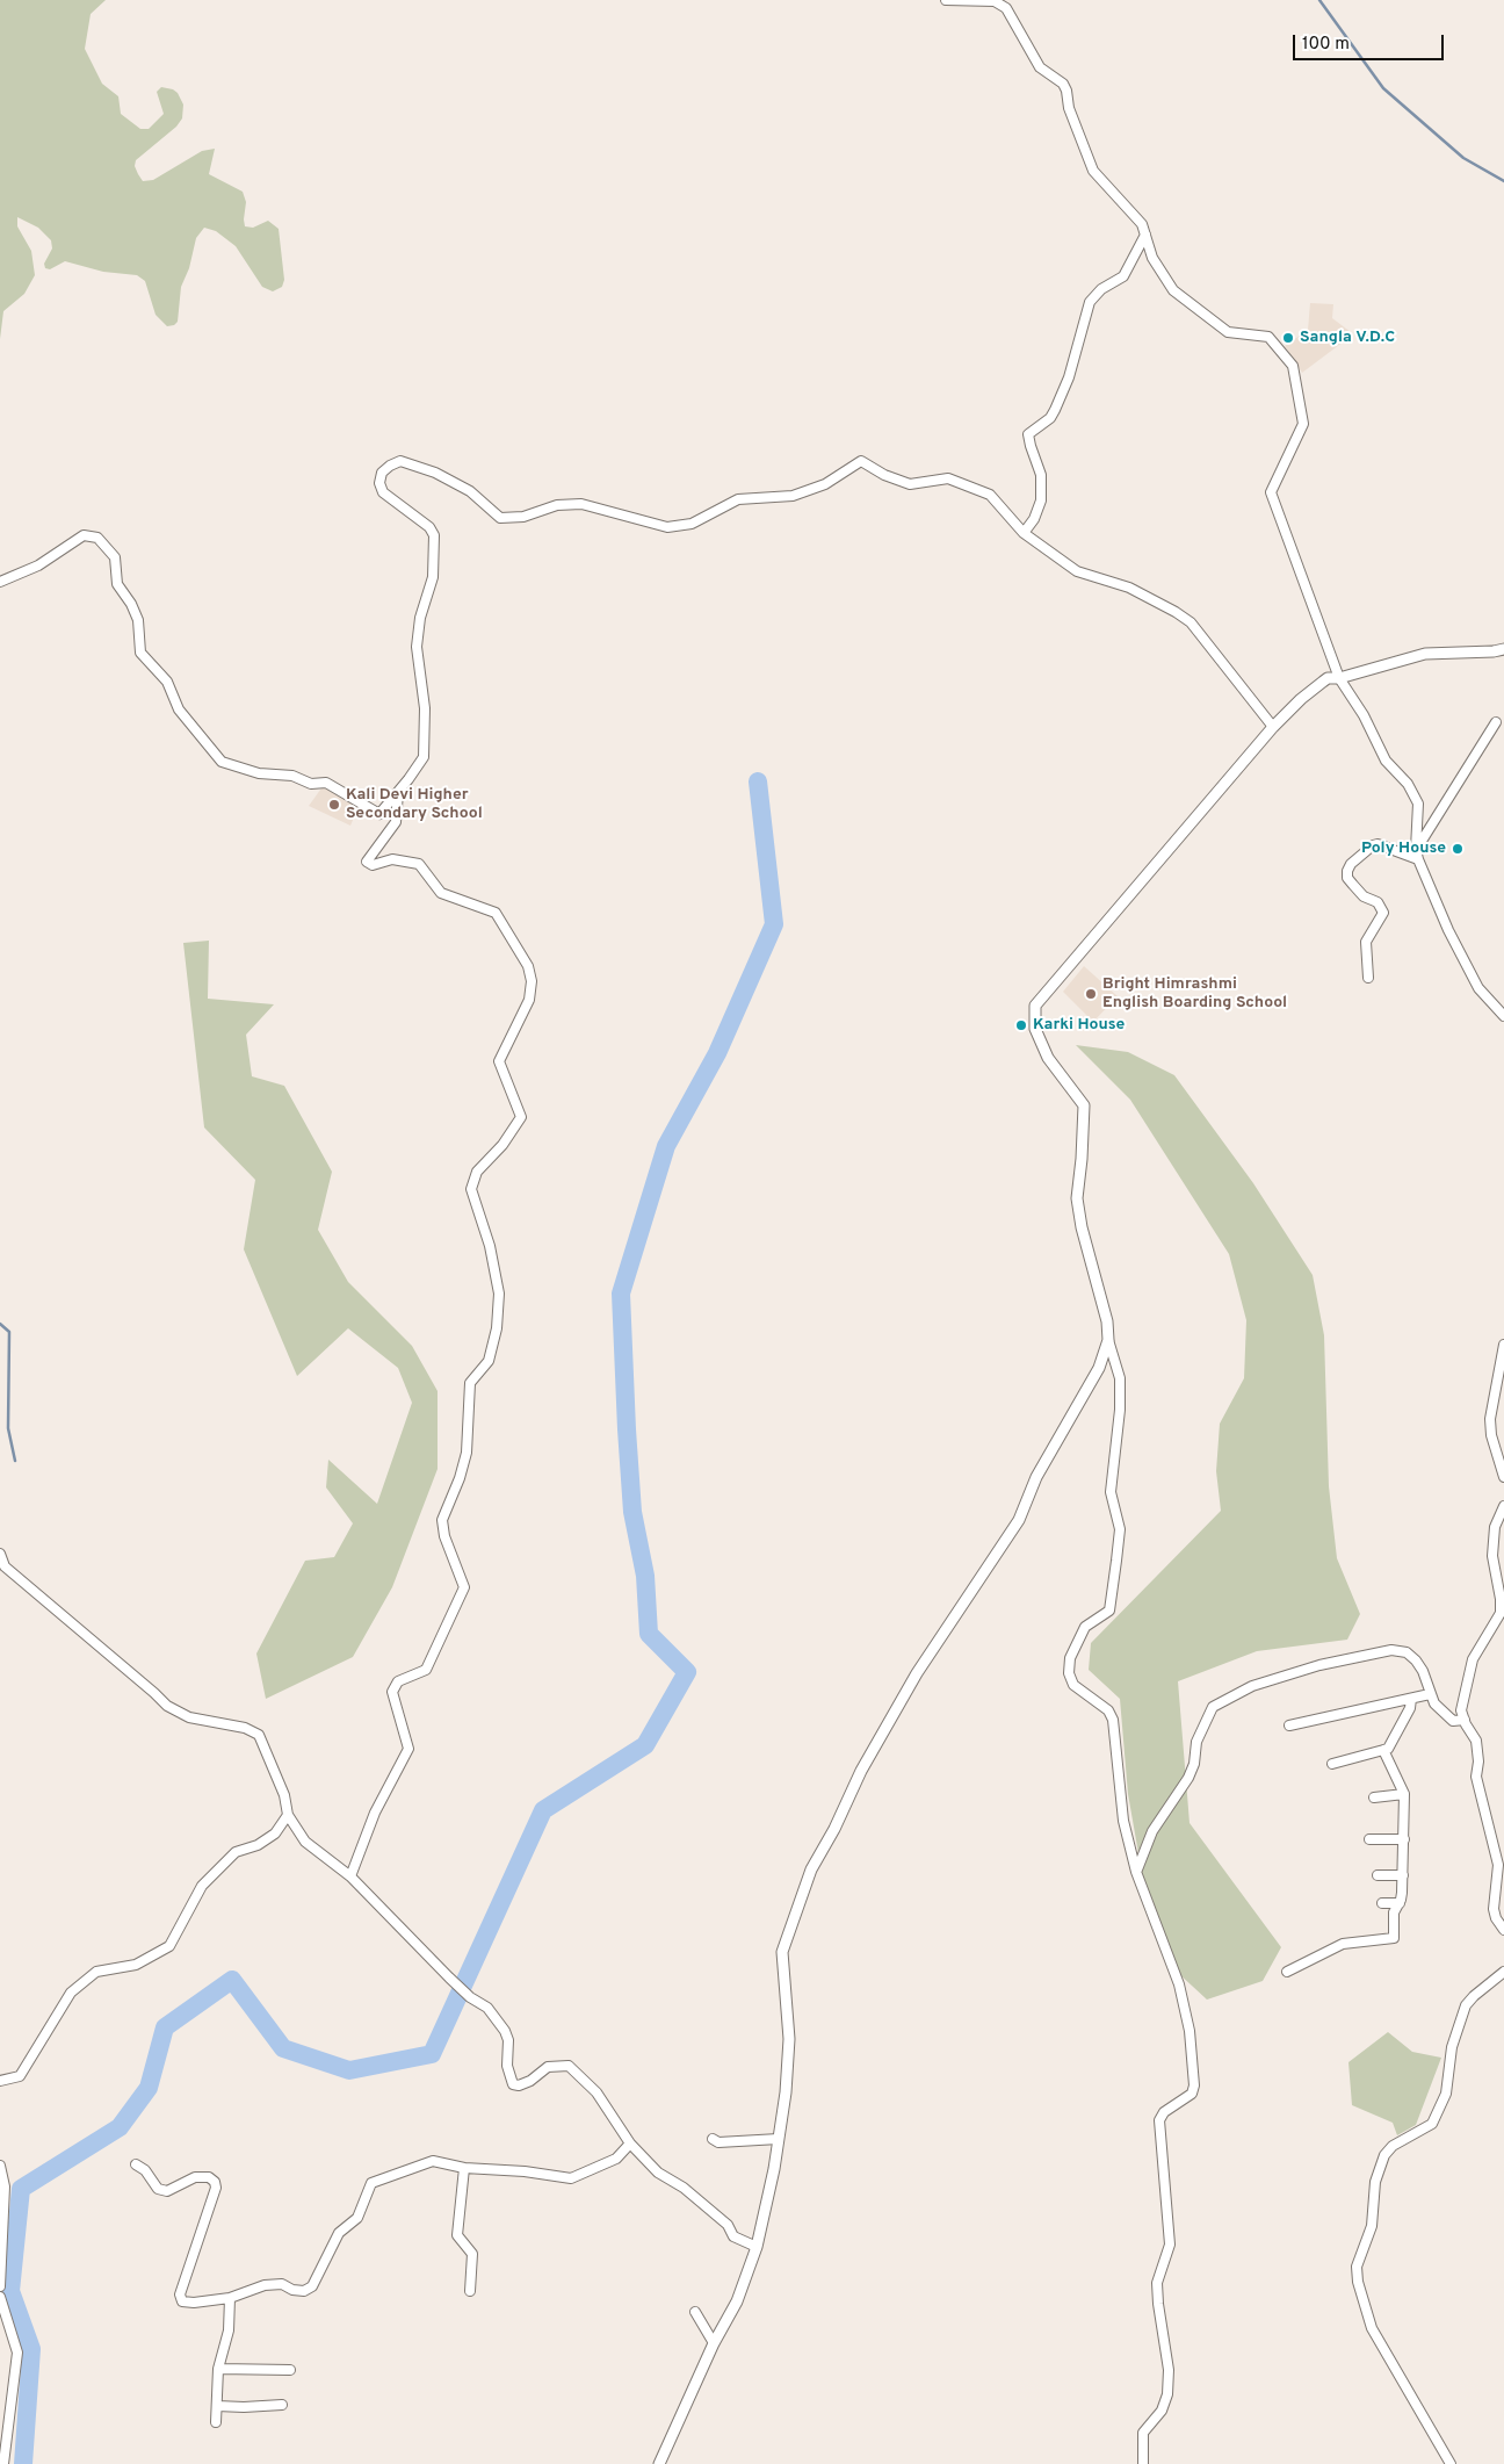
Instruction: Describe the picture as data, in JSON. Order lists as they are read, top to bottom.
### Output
{
  "places": [
    "Sangla V.D.C",
    "Kali Devi Higher Secondary School",
    "Poly House",
    "Bright Himrashmi English Boarding School",
    "Karki House"
  ],
  "scale_bar": "100 m"
}
